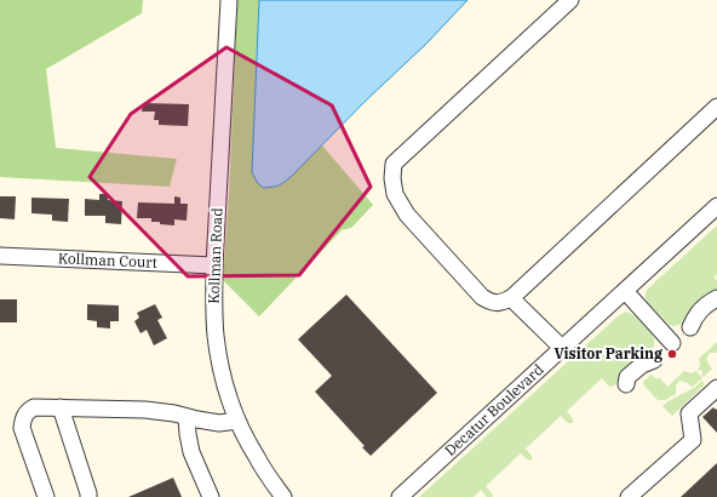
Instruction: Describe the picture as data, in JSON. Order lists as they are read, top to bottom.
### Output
{
  "streets": {
    "street": ["Kollman Road", "Kollman Court", "Decatur Boulevard"]
  },
  "crossings": [
    ["Kollman Road", "Kollman Court"]
  ],
  "places": ["Visitor Parking"]
}
